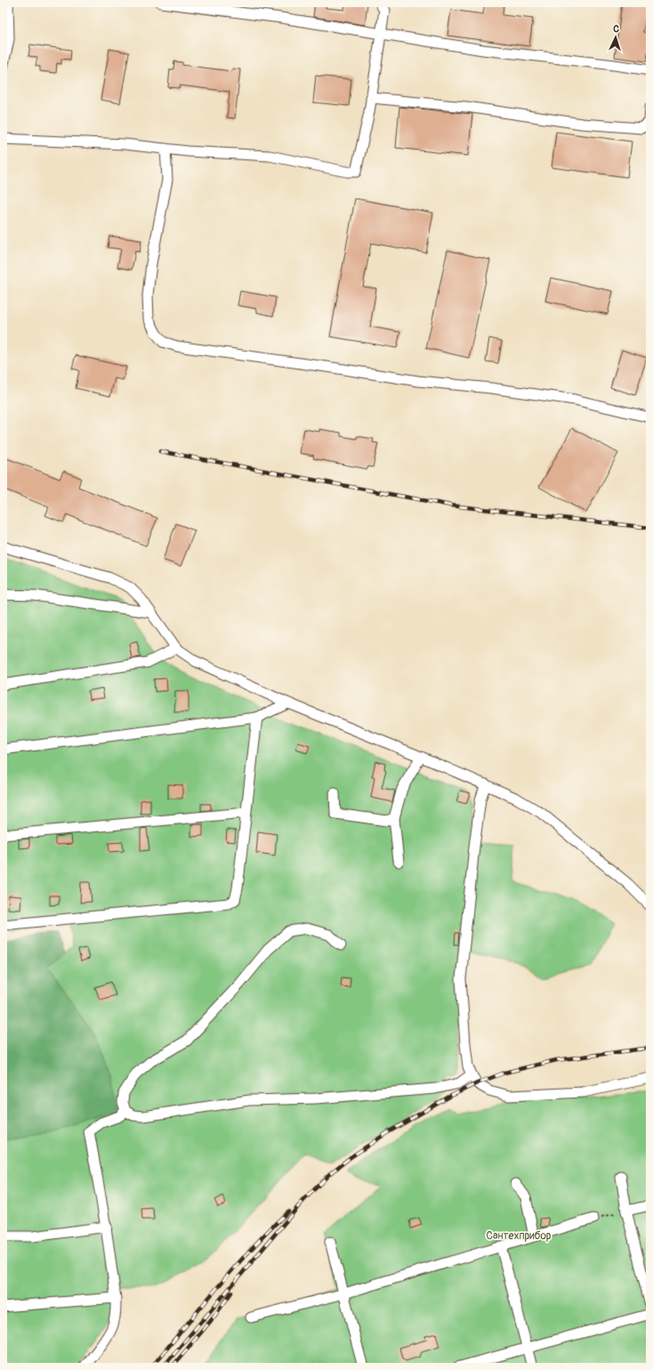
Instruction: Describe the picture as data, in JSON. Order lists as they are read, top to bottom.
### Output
{
  "parks": ["Сантехприбор"],
  "north": "top"
}
